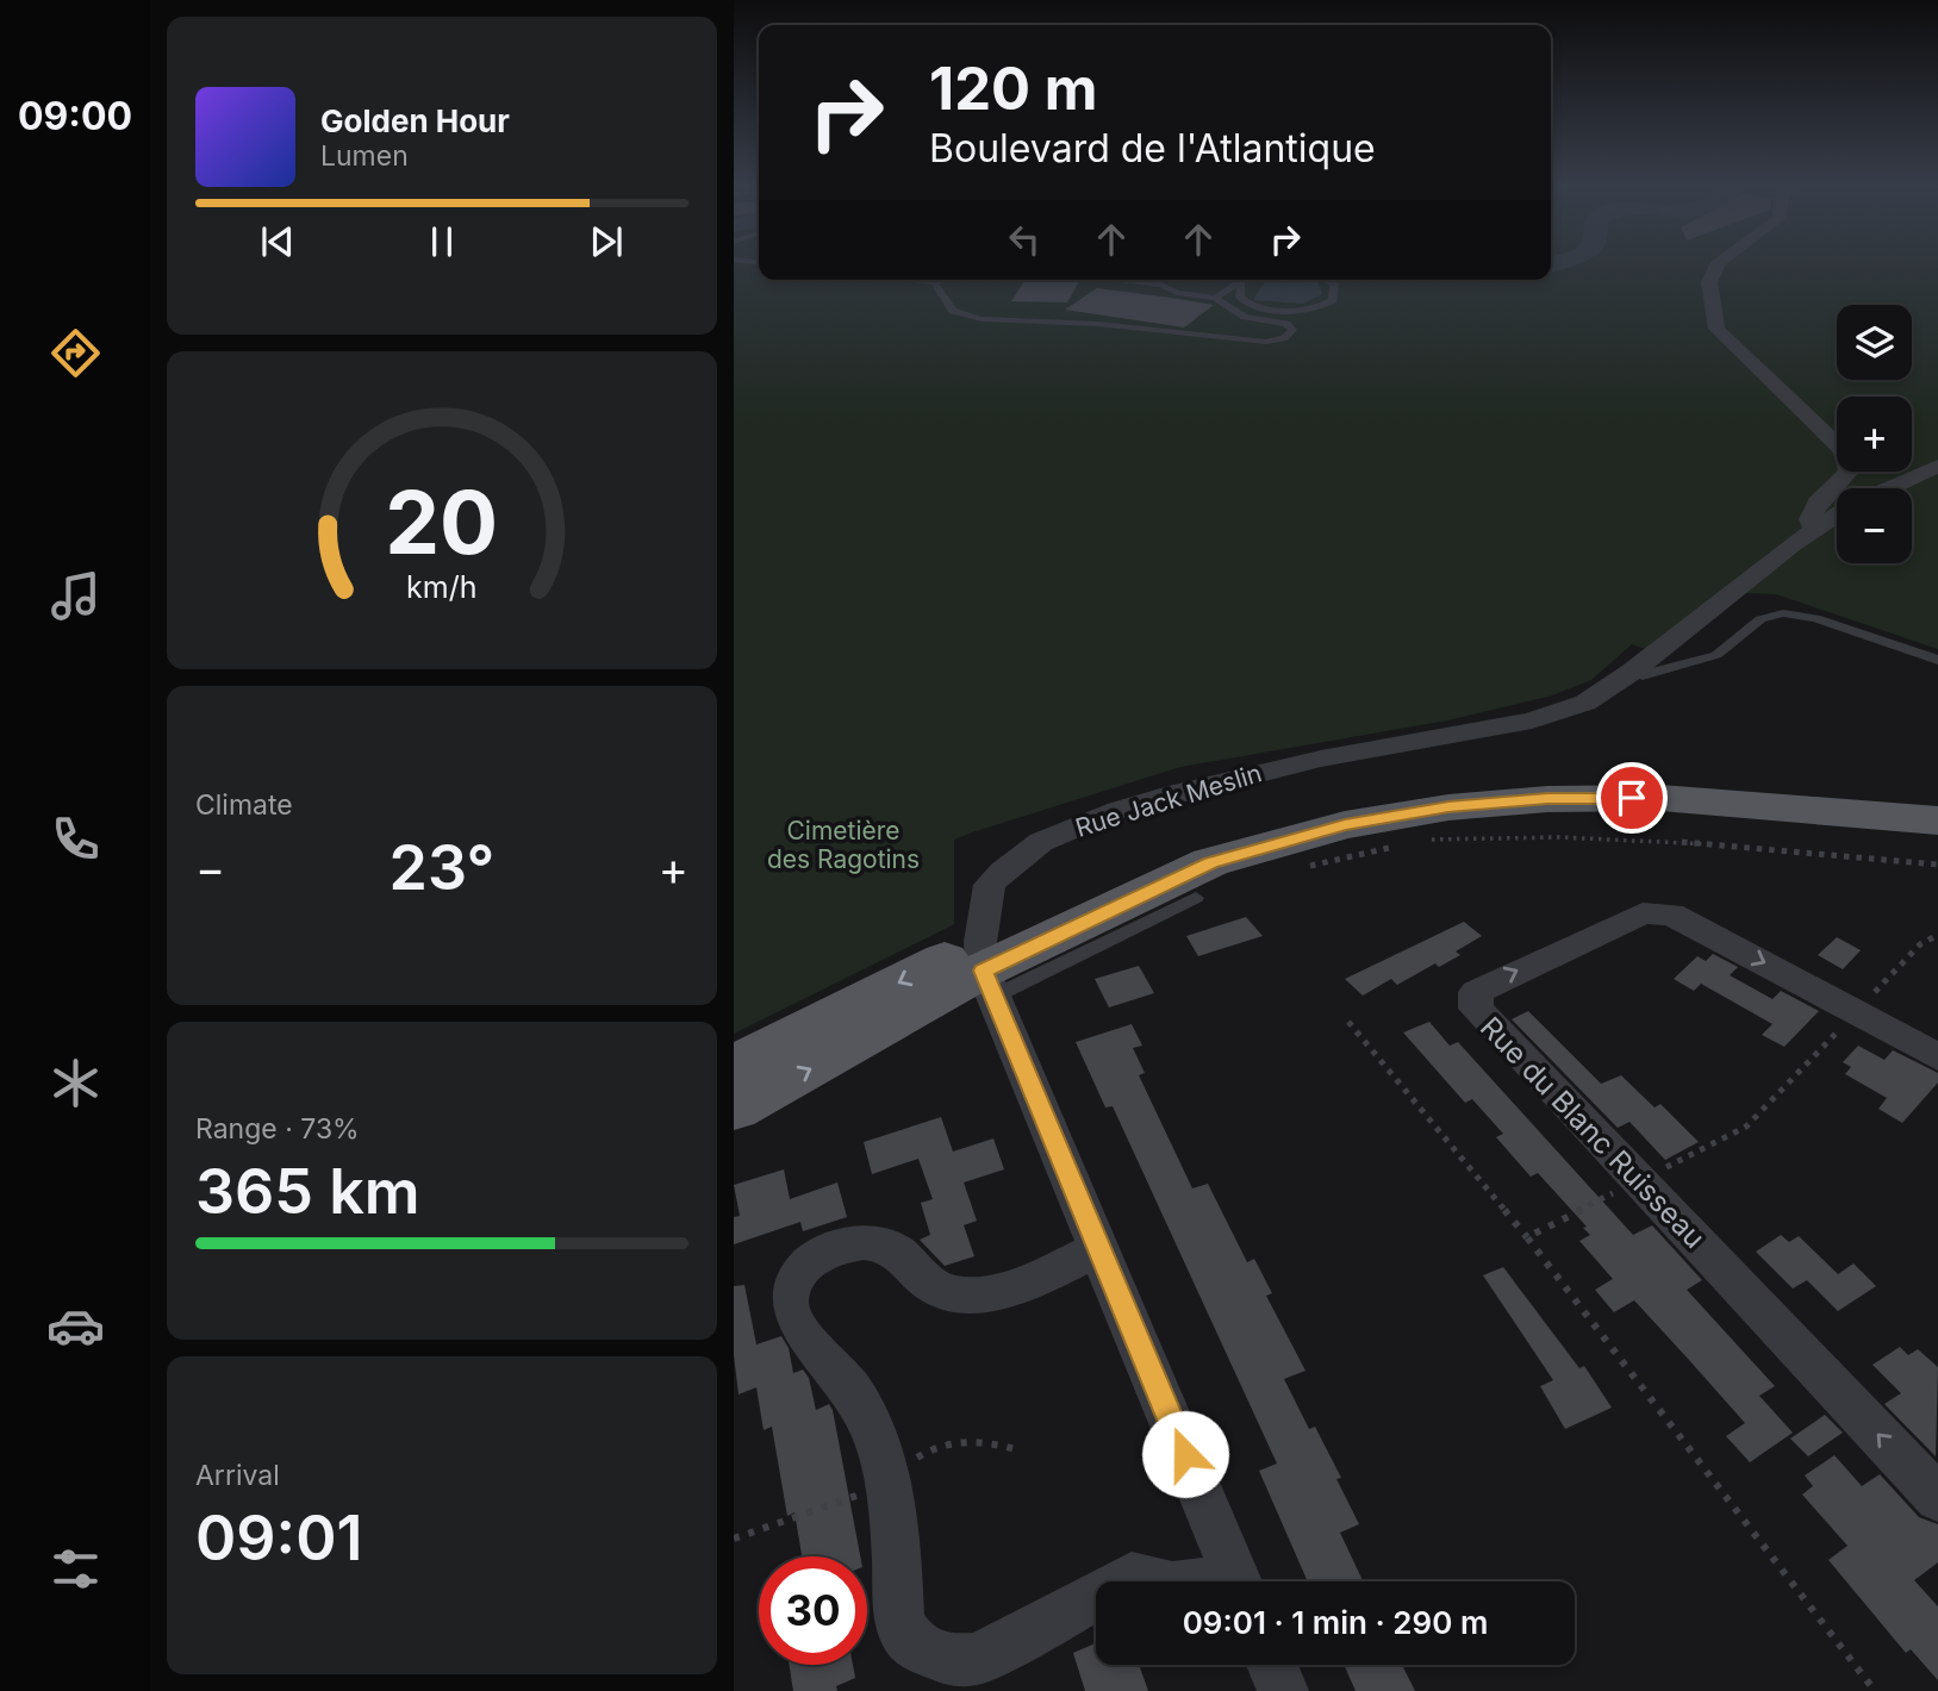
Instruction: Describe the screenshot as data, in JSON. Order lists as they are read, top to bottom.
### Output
{
  "streets": {
    "street": ["Rue Jack Meslin", "Rue du Blanc Ruisseau"]
  },
  "parks": ["Cimetière des Ragotins"],
  "page": {
    "tabs": "09:00",
    "turn": ["120 m", "Boulevard de l'Atlantique"],
    "song": ["Golden Hour", "Lumen"],
    "map_buttons": ["+", "−"],
    "tile": [
      "Climate",
      ["Range · 73%", "365 km"],
      ["Arrival", "09:01"]
    ],
    "heat": ["−", "23°", "+"],
    "limit": "30",
    "trip": "09:01 · 1 min · 290 m",
    "gauge": ["20", "km/h"]
  }
}
